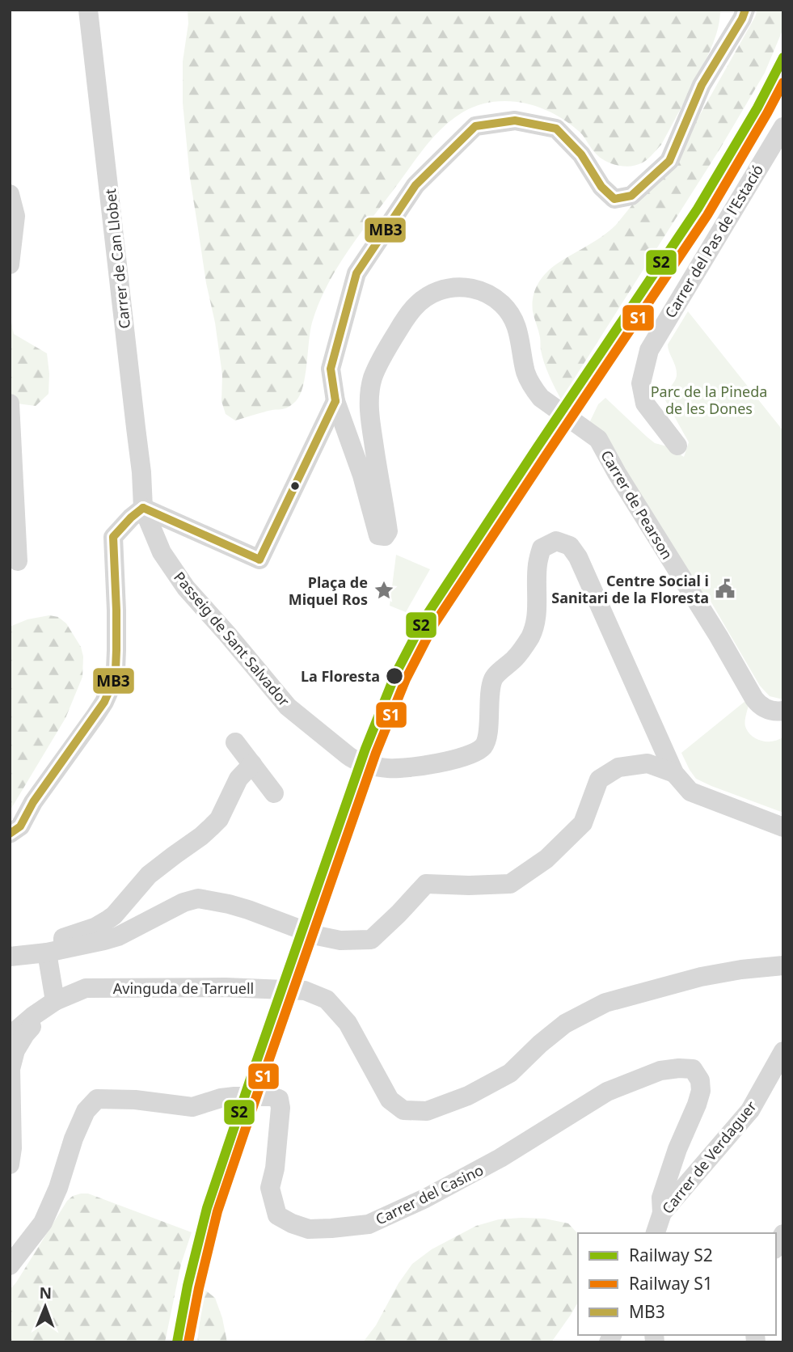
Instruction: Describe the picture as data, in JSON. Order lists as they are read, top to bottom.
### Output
{
  "streets": {
    "street": [
      "Carrer del Pas de l'Estació",
      "Carrer de Can Llobet",
      "Carrer de Pearson",
      "Passeig de Sant Salvador",
      "Avinguda de Tarruell",
      "Carrer de Verdaguer",
      "Carrer del Casino"
    ]
  },
  "crossings": [
    ["Carrer de Can Llobet", "Passeig de Sant Salvador"],
    ["Carrer de Verdaguer", "Carrer del Casino"]
  ],
  "parks": ["Parc de la Pineda de les Dones"],
  "places": {
    "public building": ["Centre Social i Sanitari de la Floresta"],
    "place": ["Plaça de Miquel Ros"],
    "other": ["La Floresta"]
  },
  "lines": ["transit line MB3", "rail line S2", "rail line S1"],
  "legend": ["Railway S2", "Railway S1", "MB3"],
  "north": "top"
}
